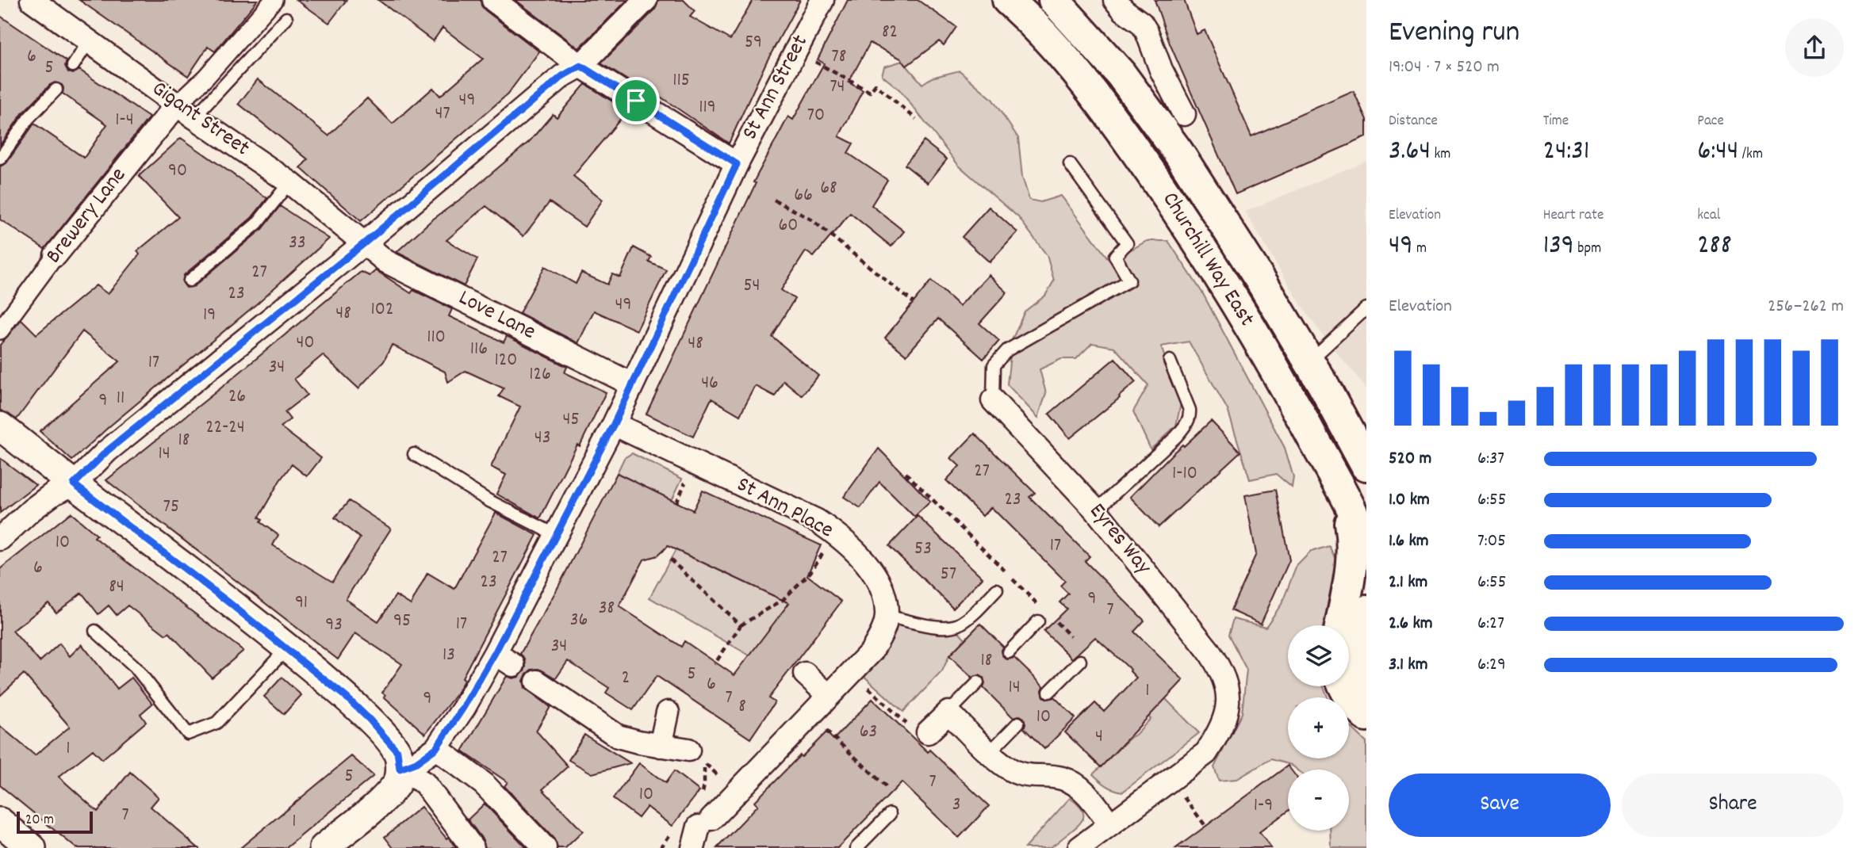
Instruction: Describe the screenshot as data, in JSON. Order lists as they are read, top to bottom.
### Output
{
  "streets": {
    "highway": ["Churchill Way East"],
    "street": [
      "St Ann Street",
      "Gigant Street",
      "Brewery Lane",
      "Love Lane",
      "St Ann Place",
      "Eyres Way"
    ]
  },
  "crossings": [
    ["St Ann Street", "Love Lane"],
    ["St Ann Street", "St Ann Place"],
    ["Gigant Street", "Brewery Lane"],
    ["Gigant Street", "Love Lane"]
  ],
  "house_numbers": [
    "82",
    "59",
    "6",
    "78",
    "5",
    "115",
    "74",
    "49",
    "119",
    "47",
    "70",
    "1-4",
    "90",
    "68",
    "66",
    "60",
    "33",
    "27",
    "54",
    "23",
    "49",
    "102",
    "48",
    "19",
    "110",
    "40",
    "48",
    "116",
    "120",
    "17",
    "34",
    "126",
    "46",
    "26",
    "11",
    "9",
    "45",
    "22-24",
    "43",
    "18",
    "14",
    "27",
    "1-10",
    "23",
    "75",
    "10",
    "17",
    "53",
    "27",
    "6",
    "57",
    "23",
    "84",
    "9",
    "91",
    "38",
    "7",
    "36",
    "95",
    "17",
    "93",
    "34",
    "13",
    "18",
    "5",
    "2",
    "6",
    "14",
    "1",
    "7",
    "9",
    "8",
    "10",
    "63",
    "4",
    "1",
    "5",
    "7",
    "10",
    "3",
    "1-9",
    "7",
    "1"
  ],
  "scale_bar": "20 m",
  "page": {
    "heading": ["Evening run", "19:04 · 7 × 520 m"],
    "stats": [
      ["Distance", "3.64 km"],
      ["Time", "24:31"],
      ["Pace", "6:44 /km"],
      ["Elevation", "49 m"],
      ["Heart rate", "139 bpm"],
      ["kcal", "288"]
    ],
    "chart": ["Elevation", "256–262 m"],
    "list": [
      {
        "name": "520 m",
        "note": "6:37"
      },
      {
        "name": "1.0 km",
        "note": "6:55"
      },
      {
        "name": "1.6 km",
        "note": "7:05"
      },
      {
        "name": "2.1 km",
        "note": "6:55"
      },
      {
        "name": "2.6 km",
        "note": "6:27"
      },
      {
        "name": "3.1 km",
        "note": "6:29"
      }
    ],
    "map_buttons": ["+", "−"],
    "buttons": ["Save", "Share"],
    "scale": "20 m"
  }
}
